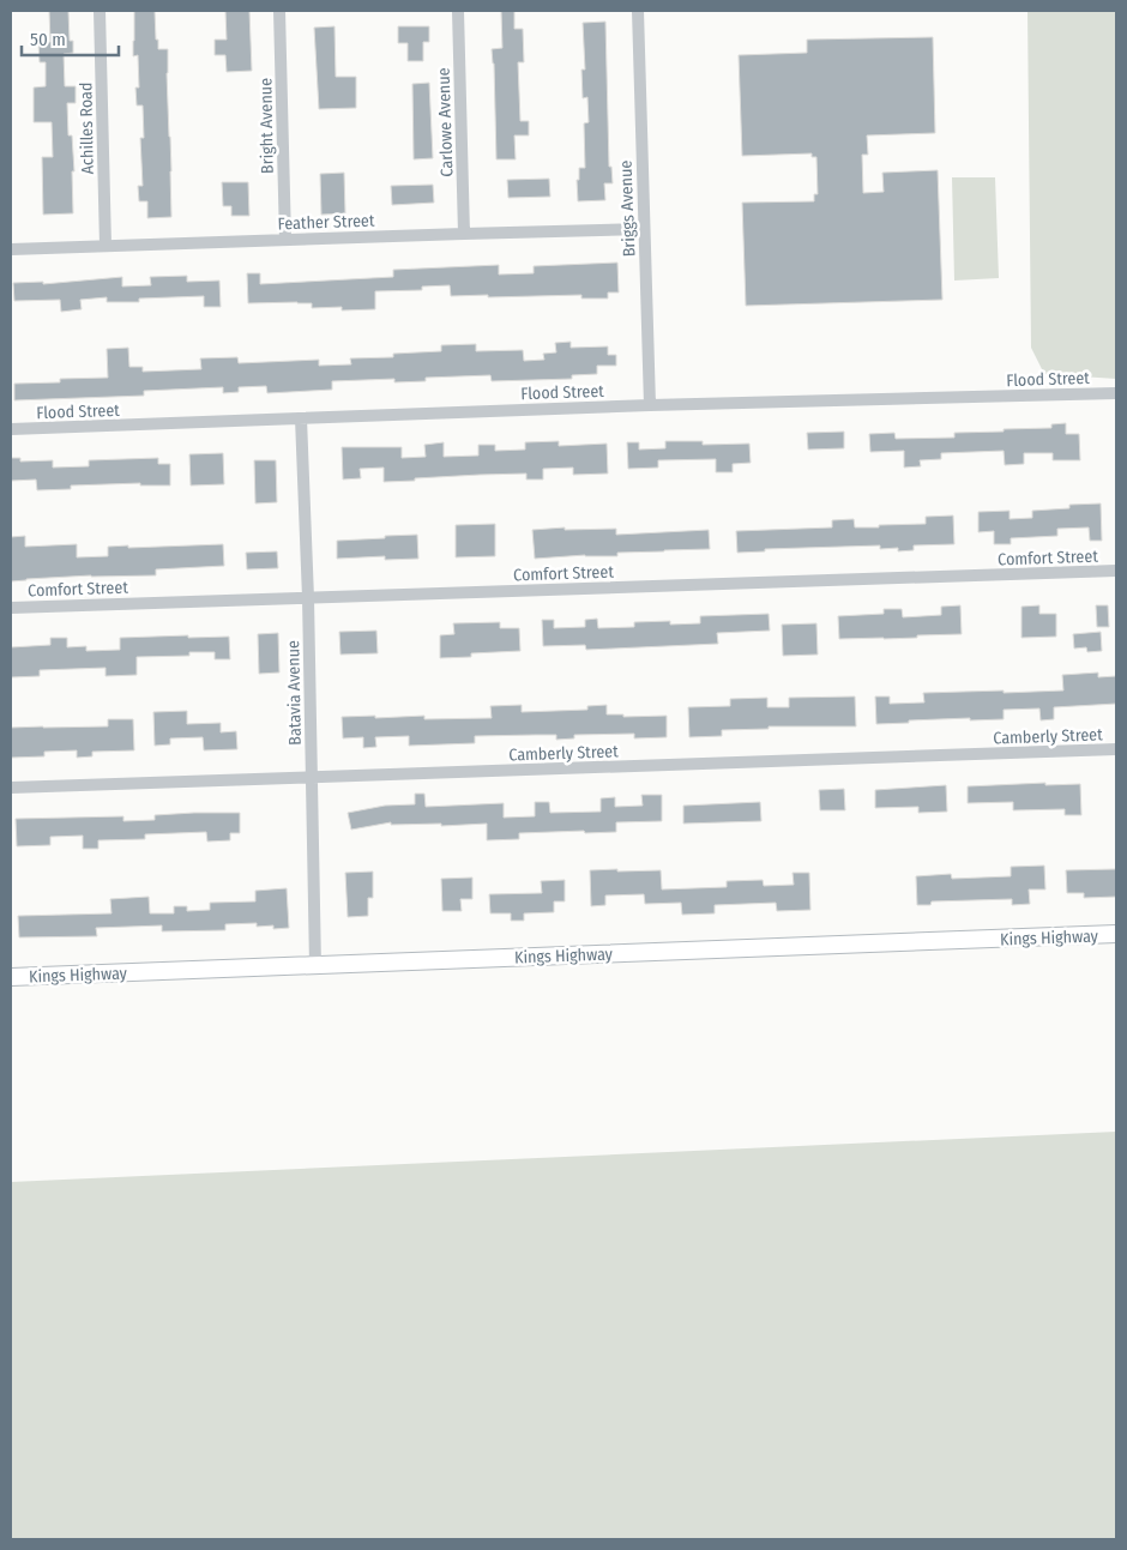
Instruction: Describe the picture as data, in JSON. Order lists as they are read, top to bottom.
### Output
{
  "streets": {
    "street": [
      "Carlowe Avenue",
      "Bright Avenue",
      "Achilles Road",
      "Briggs Avenue",
      "Feather Street",
      "Flood Street",
      "Comfort Street",
      "Batavia Avenue",
      "Camberly Street",
      "Kings Highway"
    ]
  },
  "crossings": [
    ["Carlowe Avenue", "Feather Street"],
    ["Bright Avenue", "Feather Street"],
    ["Achilles Road", "Feather Street"],
    ["Briggs Avenue", "Feather Street"],
    ["Briggs Avenue", "Flood Street"],
    ["Flood Street", "Batavia Avenue"],
    ["Comfort Street", "Batavia Avenue"],
    ["Batavia Avenue", "Camberly Street"],
    ["Batavia Avenue", "Kings Highway"]
  ],
  "scale_bar": "50 m"
}
